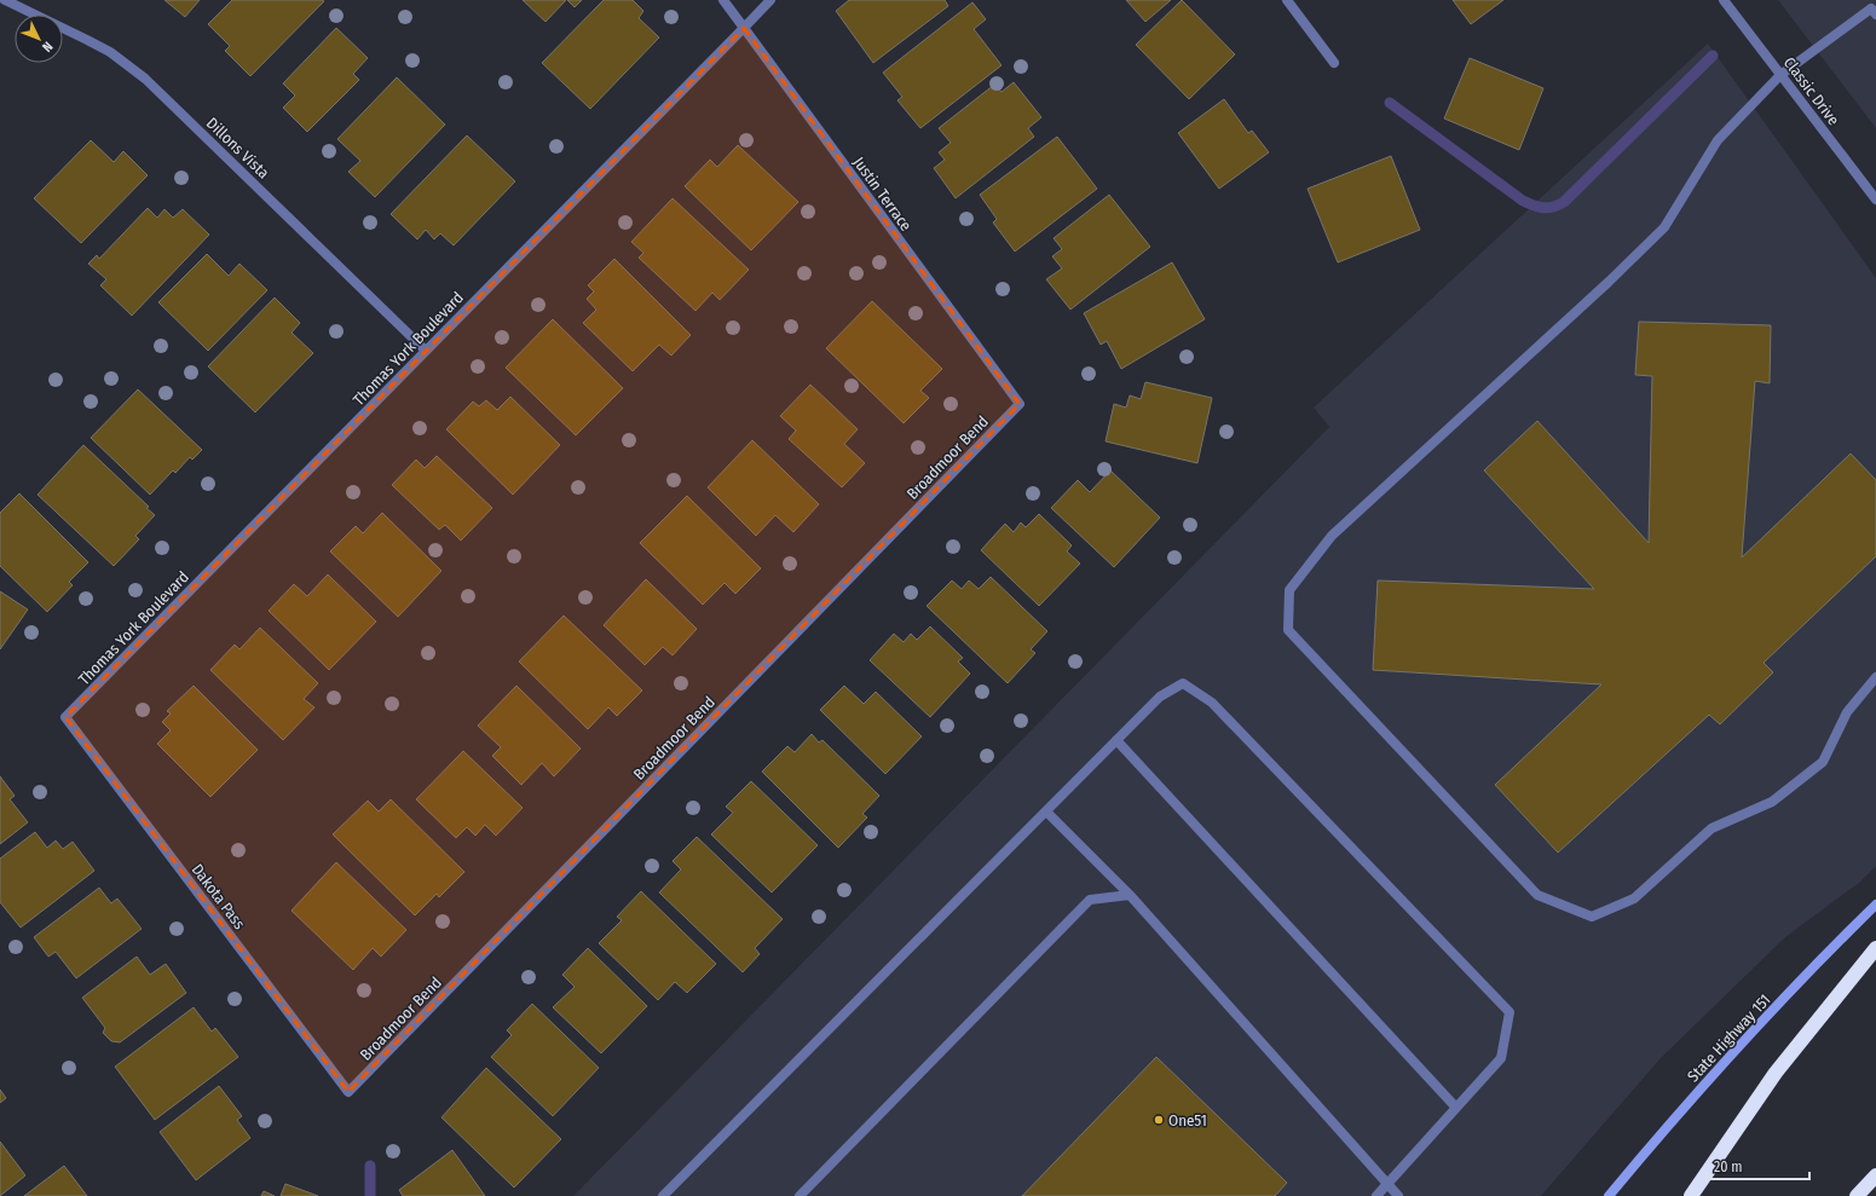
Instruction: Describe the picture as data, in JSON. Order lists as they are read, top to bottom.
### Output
{
  "streets": {
    "main road": ["State Highway 151"],
    "street": [
      "Classic Drive",
      "Dillons Vista",
      "Justin Terrace",
      "Thomas York Boulevard",
      "Broadmoor Bend",
      "Dakota Pass"
    ]
  },
  "crossings": [
    ["Dillons Vista", "Thomas York Boulevard"],
    ["Justin Terrace", "Thomas York Boulevard"],
    ["Justin Terrace", "Broadmoor Bend"],
    ["Thomas York Boulevard", "Dakota Pass"],
    ["Broadmoor Bend", "Dakota Pass"]
  ],
  "places": ["One51"],
  "scale_bar": "20 m",
  "north": "bottom right"
}
